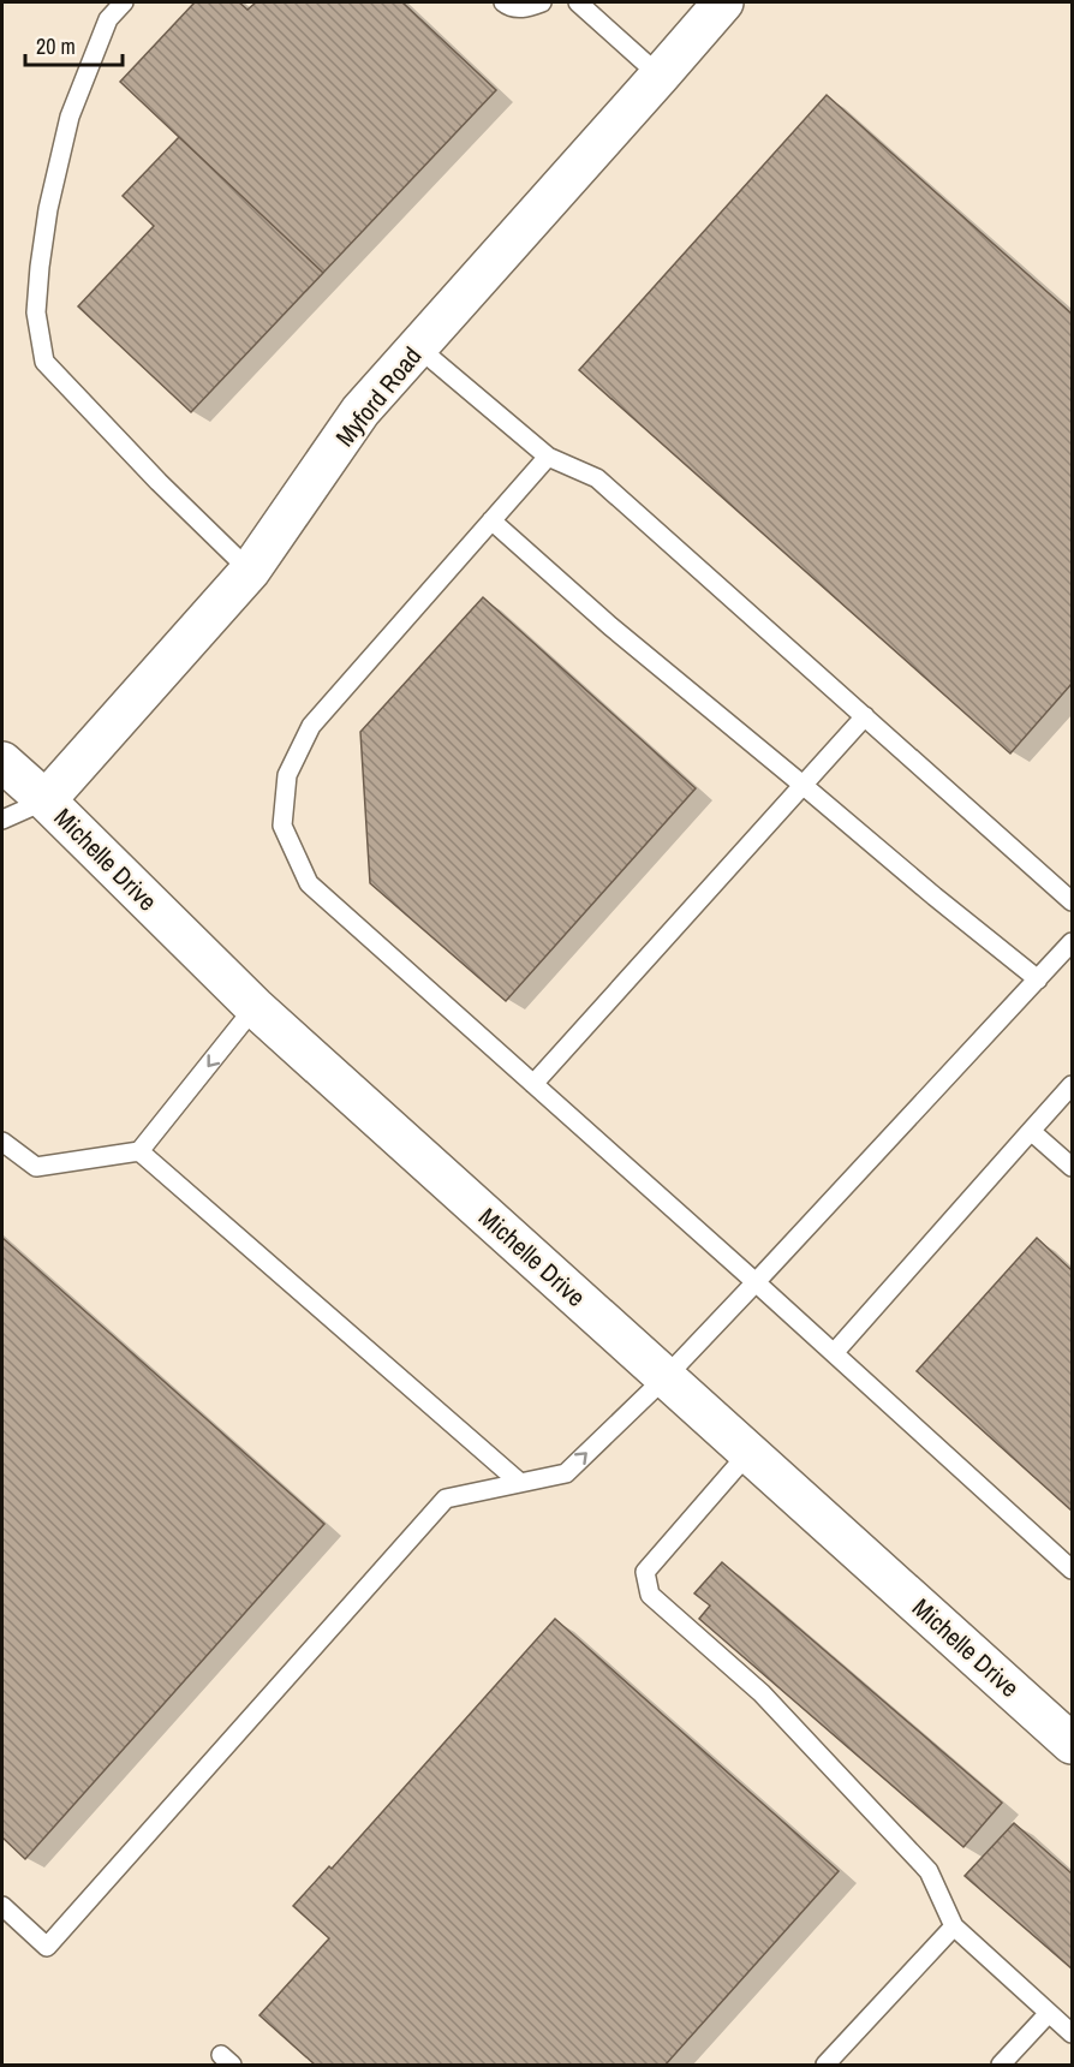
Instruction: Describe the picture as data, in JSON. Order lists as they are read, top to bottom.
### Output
{
  "streets": {
    "street": ["Myford Road", "Michelle Drive"]
  },
  "crossings": [
    ["Myford Road", "Michelle Drive"]
  ],
  "scale_bar": "20 m"
}
